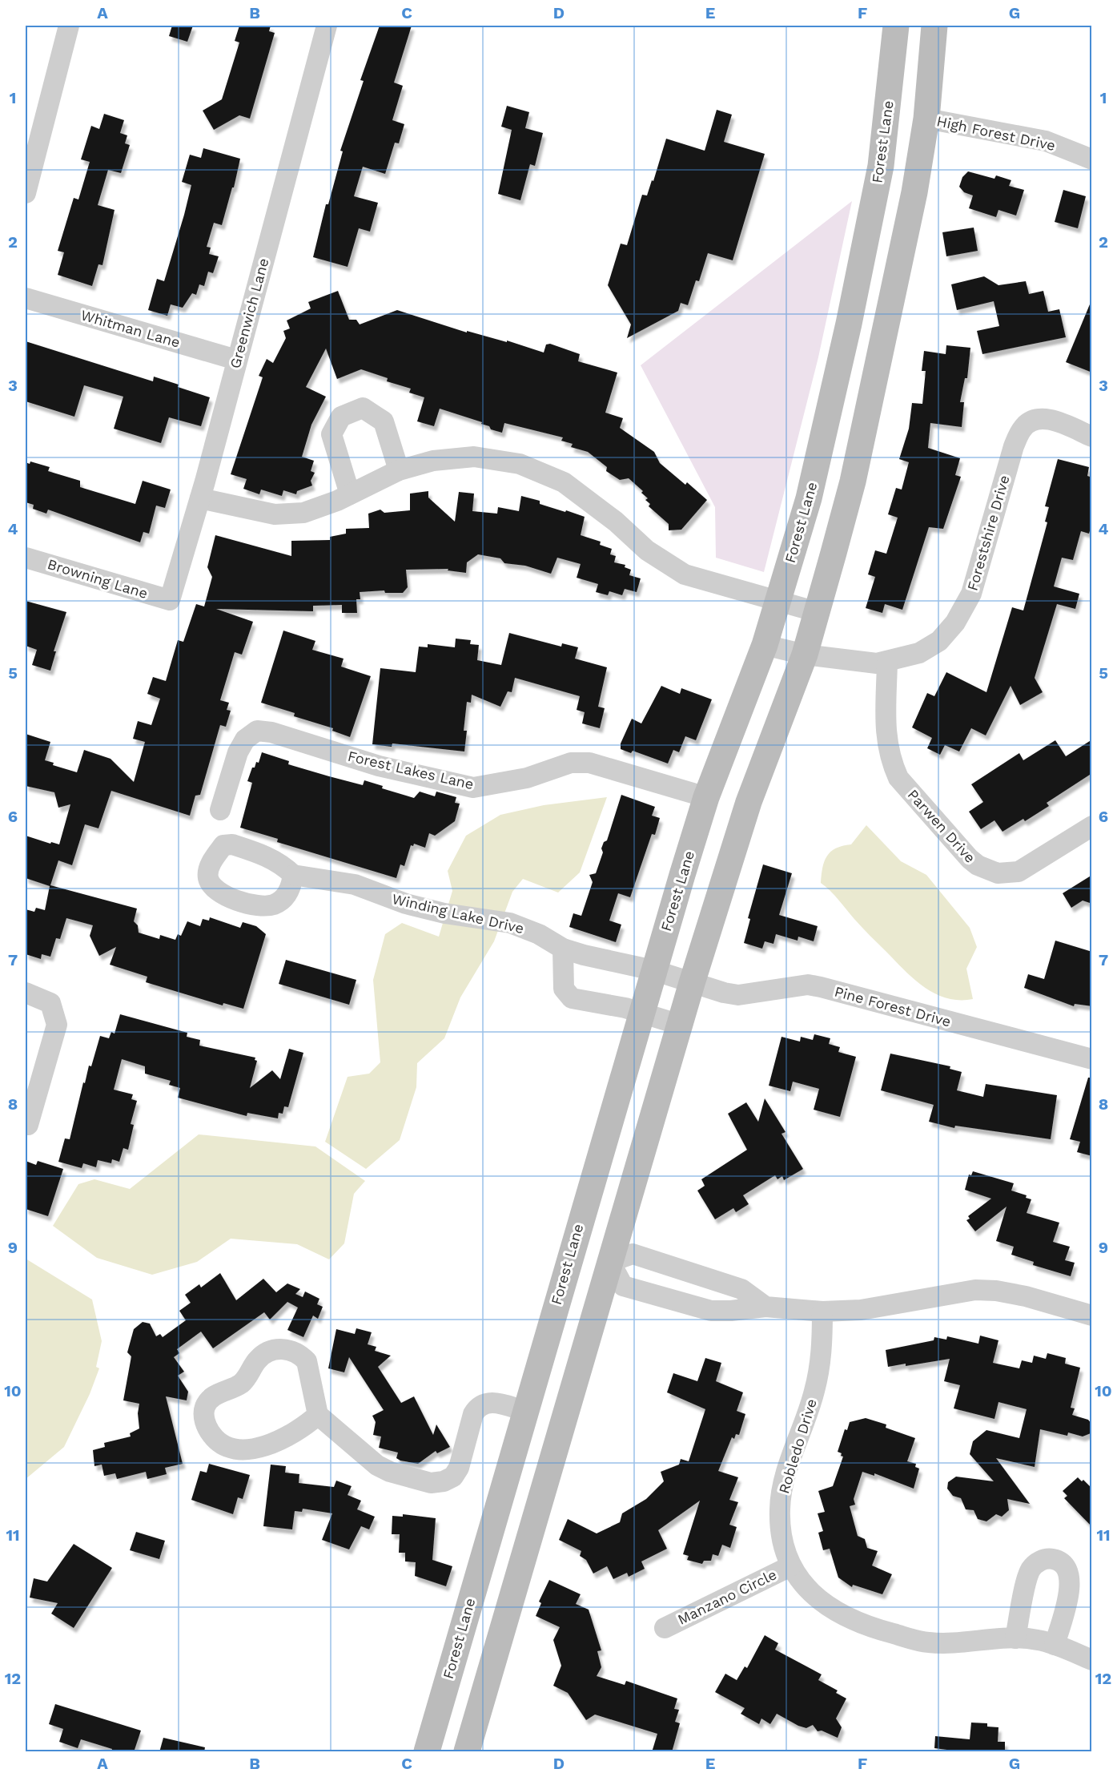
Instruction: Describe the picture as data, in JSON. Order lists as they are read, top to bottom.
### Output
{
  "streets": {
    "main road": ["Forest Lane"],
    "street": [
      "High Forest Drive",
      "Greenwich Lane",
      "Whitman Lane",
      "Forestshire Drive",
      "Browning Lane",
      "Forest Lakes Lane",
      "Parwen Drive",
      "Winding Lake Drive",
      "Pine Forest Drive",
      "Robledo Drive",
      "Manzano Circle"
    ]
  },
  "crossings": [
    ["Forest Lane", "Forestshire Drive"],
    ["Forest Lane", "Forest Lakes Lane"],
    ["Forest Lane", "Winding Lake Drive"],
    ["Greenwich Lane", "Whitman Lane"],
    ["Greenwich Lane", "Browning Lane"],
    ["Forestshire Drive", "Parwen Drive"],
    ["Winding Lake Drive", "Pine Forest Drive"],
    ["Robledo Drive", "Manzano Circle"]
  ],
  "grid": {
    "columns": [
      "A",
      "B",
      "C",
      "D",
      "E",
      "F",
      "G"
    ],
    "rows": [
      "1",
      "2",
      "3",
      "4",
      "5",
      "6",
      "7",
      "8",
      "9",
      "10",
      "11",
      "12"
    ]
  }
}
